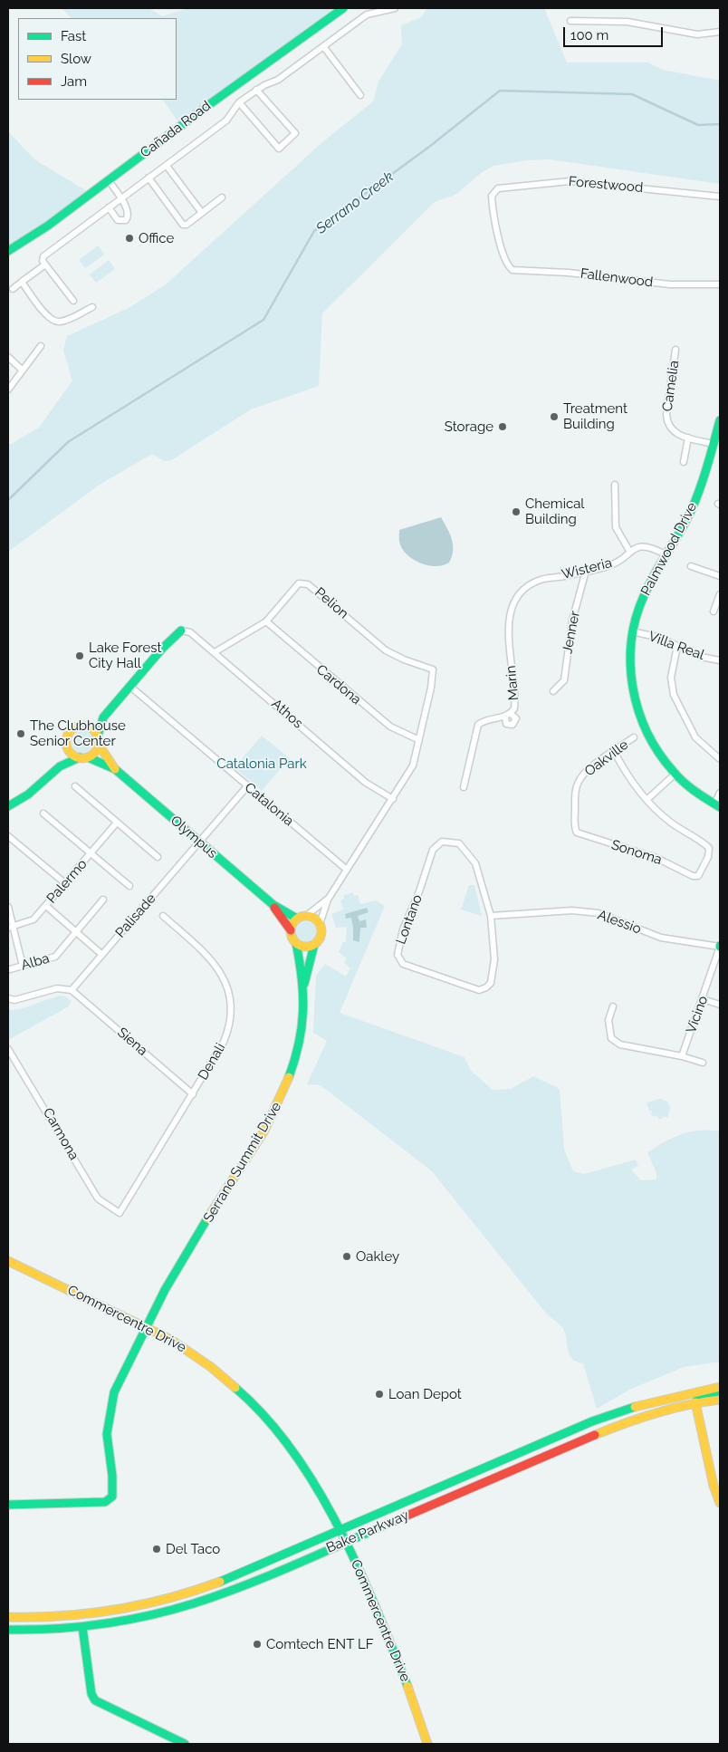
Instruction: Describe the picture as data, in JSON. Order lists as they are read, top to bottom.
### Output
{
  "streets": {
    "street": [
      "Cañada Road",
      "Forestwood",
      "Fallenwood",
      "Camelia",
      "Palmwood Drive",
      "Wisteria",
      "Pelion",
      "Jenner",
      "Villa Real",
      "Marin",
      "Cardona",
      "Athos",
      "Oakville",
      "Catalonia",
      "Olympus",
      "Sonoma",
      "Palermo",
      "Palisade",
      "Lontano",
      "Alessio",
      "Alba",
      "Vicino",
      "Siena",
      "Denali",
      "Carmona",
      "Serrano Summit Drive",
      "Commercentre Drive",
      "Bake Parkway"
    ]
  },
  "crossings": [
    ["Forestwood", "Fallenwood"],
    ["Camelia", "Palmwood Drive"],
    ["Palmwood Drive", "Wisteria"],
    ["Palmwood Drive", "Villa Real"],
    ["Wisteria", "Jenner"],
    ["Wisteria", "Marin"],
    ["Pelion", "Cardona"],
    ["Pelion", "Athos"],
    ["Pelion", "Serrano Summit Drive"],
    ["Cardona", "Serrano Summit Drive"],
    ["Athos", "Serrano Summit Drive"],
    ["Oakville", "Sonoma"],
    ["Catalonia", "Palisade"],
    ["Catalonia", "Serrano Summit Drive"],
    ["Olympus", "Palisade"],
    ["Olympus", "Serrano Summit Drive"],
    ["Palisade", "Siena"],
    ["Lontano", "Alessio"],
    ["Alessio", "Vicino"],
    ["Siena", "Denali"],
    ["Denali", "Carmona"],
    ["Serrano Summit Drive", "Commercentre Drive"],
    ["Commercentre Drive", "Bake Parkway"]
  ],
  "water": ["Serrano Creek"],
  "parks": ["Catalonia Park"],
  "places": [
    "Office",
    "Treatment Building",
    "Storage",
    "Chemical Building",
    "Lake Forest City Hall",
    "The Clubhouse Senior Center",
    "Oakley",
    "Loan Depot",
    "Del Taco",
    "Comtech ENT LF"
  ],
  "legend": ["Fast", "Slow", "Jam"],
  "scale_bar": "100 m"
}
